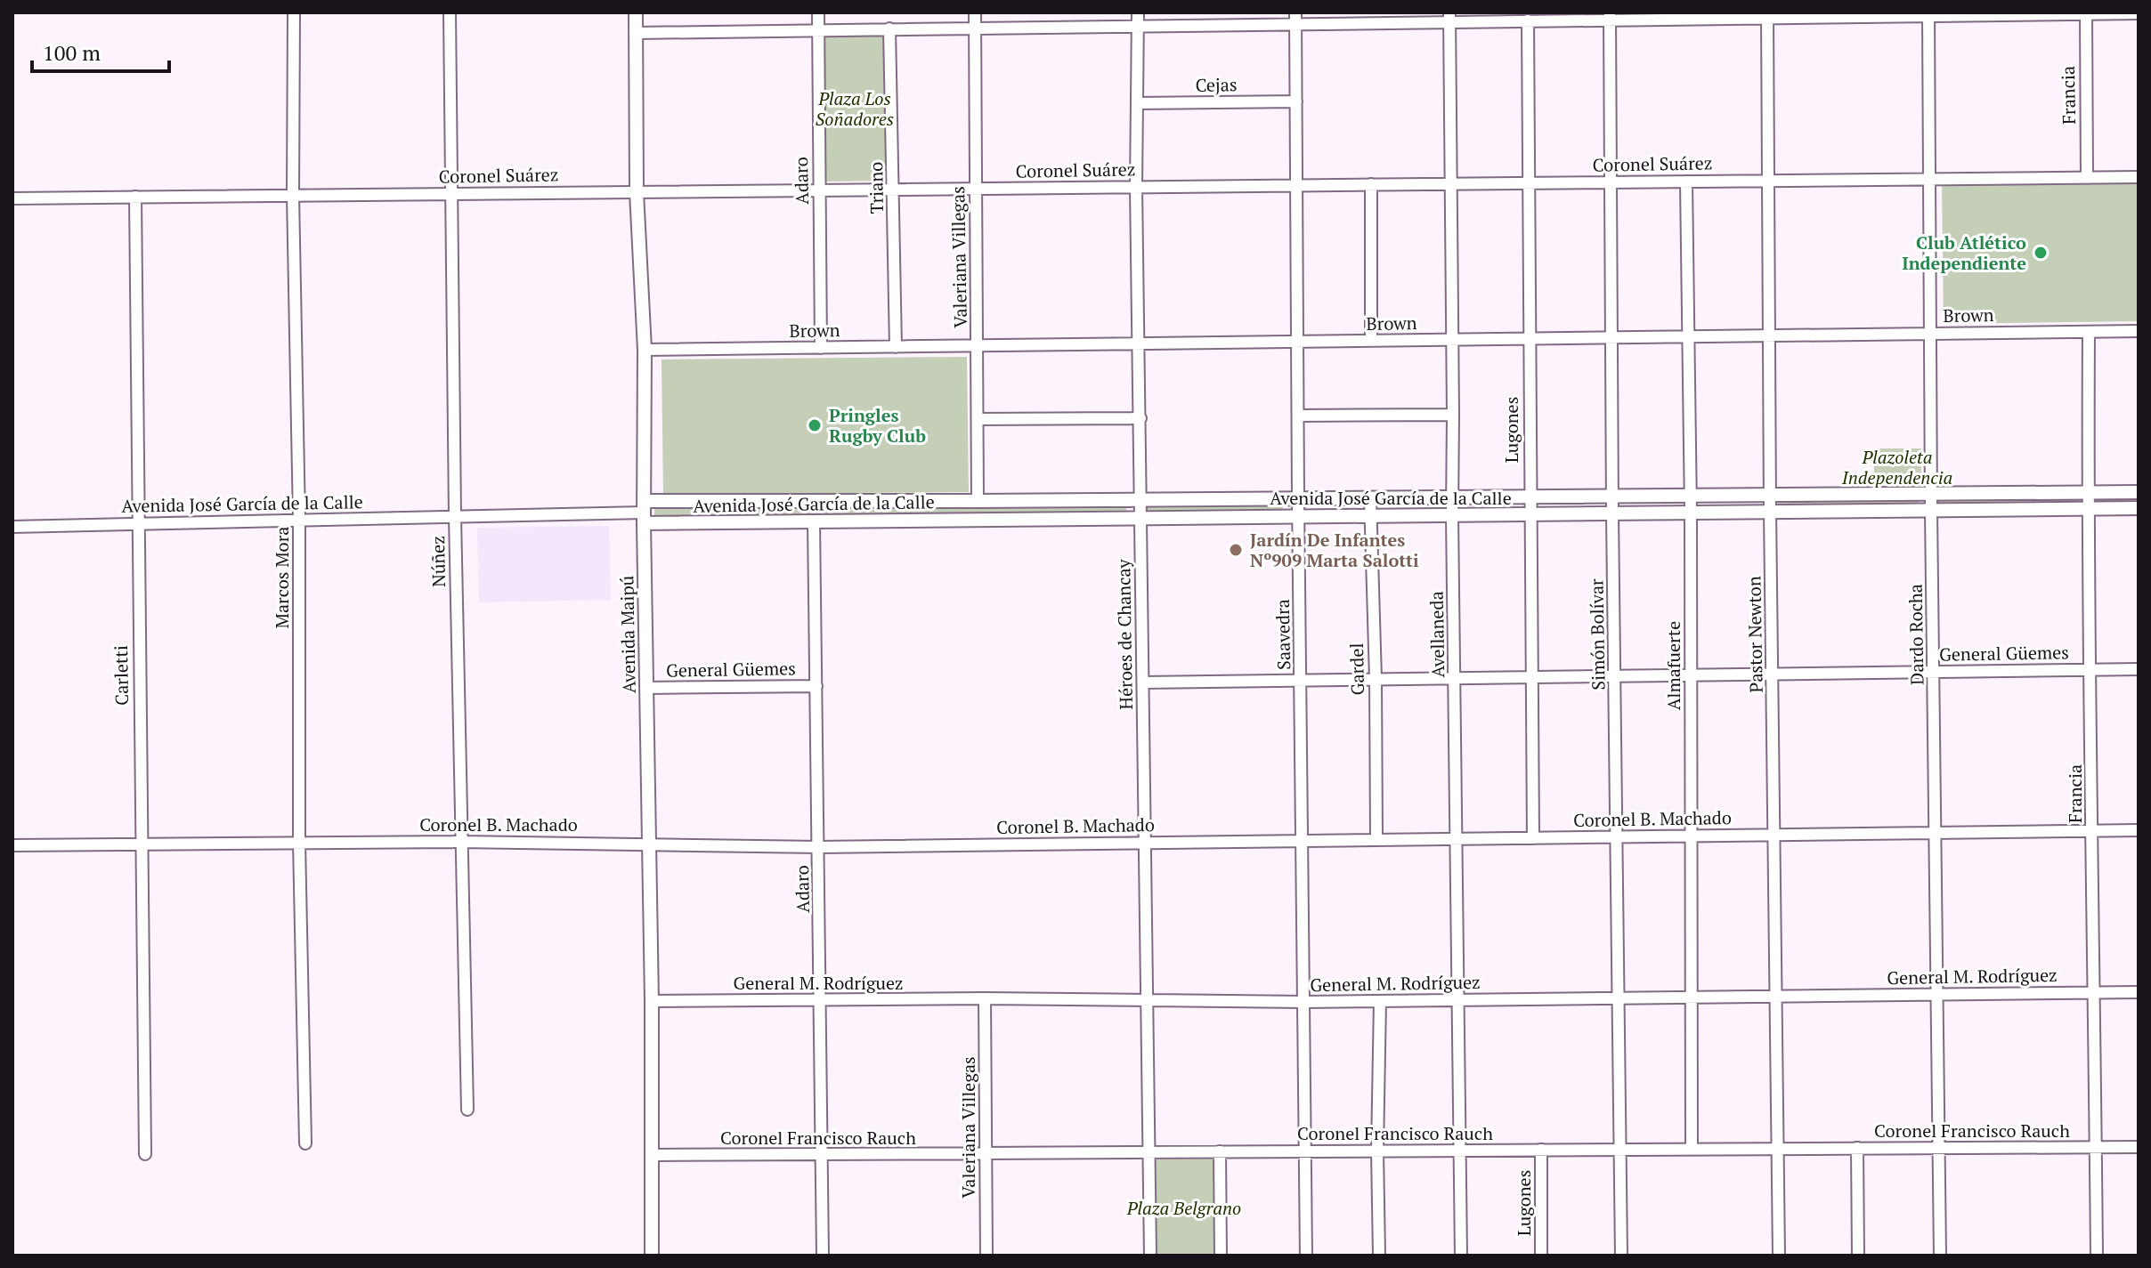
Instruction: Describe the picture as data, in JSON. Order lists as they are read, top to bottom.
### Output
{
  "streets": {
    "main road": ["Avenida José García de la Calle", "Avenida Maipú"],
    "street": [
      "Cejas",
      "Francia",
      "Coronel Suárez",
      "Adaro",
      "Triano",
      "Valeriana Villegas",
      "Brown",
      "Lugones",
      "Núñez",
      "Marcos Mora",
      "Héroes de Chancay",
      "Saavedra",
      "Avellaneda",
      "Simón Bolívar",
      "Pastor Newton",
      "Dardo Rocha",
      "General Güemes",
      "Almafuerte",
      "Gardel",
      "Carletti",
      "Coronel B. Machado",
      "General M. Rodríguez",
      "Coronel Francisco Rauch"
    ]
  },
  "crossings": [
    ["Cejas", "Héroes de Chancay"],
    ["Cejas", "Saavedra"],
    ["Francia", "Coronel Suárez"],
    ["Francia", "Brown"],
    ["Francia", "Avenida José García de la Calle"],
    ["Francia", "General Güemes"],
    ["Francia", "Coronel B. Machado"],
    ["Francia", "General M. Rodríguez"],
    ["Francia", "Coronel Francisco Rauch"],
    ["Coronel Suárez", "Adaro"],
    ["Coronel Suárez", "Triano"],
    ["Coronel Suárez", "Valeriana Villegas"],
    ["Coronel Suárez", "Lugones"],
    ["Coronel Suárez", "Núñez"],
    ["Coronel Suárez", "Marcos Mora"],
    ["Coronel Suárez", "Avenida Maipú"],
    ["Coronel Suárez", "Héroes de Chancay"],
    ["Coronel Suárez", "Saavedra"],
    ["Coronel Suárez", "Avellaneda"],
    ["Coronel Suárez", "Simón Bolívar"],
    ["Coronel Suárez", "Pastor Newton"],
    ["Coronel Suárez", "Dardo Rocha"],
    ["Coronel Suárez", "Almafuerte"],
    ["Coronel Suárez", "Carletti"],
    ["Adaro", "Brown"],
    ["Adaro", "Avenida José García de la Calle"],
    ["Adaro", "General Güemes"],
    ["Adaro", "Coronel B. Machado"],
    ["Adaro", "General M. Rodríguez"],
    ["Adaro", "Coronel Francisco Rauch"],
    ["Triano", "Brown"],
    ["Valeriana Villegas", "Brown"],
    ["Valeriana Villegas", "Avenida José García de la Calle"],
    ["Valeriana Villegas", "General M. Rodríguez"],
    ["Valeriana Villegas", "Coronel Francisco Rauch"],
    ["Brown", "Lugones"],
    ["Brown", "Avenida Maipú"],
    ["Brown", "Héroes de Chancay"],
    ["Brown", "Saavedra"],
    ["Brown", "Avellaneda"],
    ["Brown", "Simón Bolívar"],
    ["Brown", "Pastor Newton"],
    ["Brown", "Dardo Rocha"],
    ["Brown", "Almafuerte"],
    ["Lugones", "Avenida José García de la Calle"],
    ["Lugones", "General Güemes"],
    ["Lugones", "Coronel B. Machado"],
    ["Lugones", "Coronel Francisco Rauch"],
    ["Avenida José García de la Calle", "Núñez"],
    ["Avenida José García de la Calle", "Marcos Mora"],
    ["Avenida José García de la Calle", "Avenida Maipú"],
    ["Avenida José García de la Calle", "Héroes de Chancay"],
    ["Avenida José García de la Calle", "Saavedra"],
    ["Avenida José García de la Calle", "Avellaneda"],
    ["Avenida José García de la Calle", "Simón Bolívar"],
    ["Avenida José García de la Calle", "Pastor Newton"],
    ["Avenida José García de la Calle", "Dardo Rocha"],
    ["Avenida José García de la Calle", "Almafuerte"],
    ["Avenida José García de la Calle", "Gardel"],
    ["Avenida José García de la Calle", "Carletti"],
    ["Núñez", "Coronel B. Machado"],
    ["Marcos Mora", "Coronel B. Machado"],
    ["Avenida Maipú", "General Güemes"],
    ["Avenida Maipú", "Coronel B. Machado"],
    ["Avenida Maipú", "General M. Rodríguez"],
    ["Avenida Maipú", "Coronel Francisco Rauch"],
    ["Héroes de Chancay", "General Güemes"],
    ["Héroes de Chancay", "Coronel B. Machado"],
    ["Héroes de Chancay", "General M. Rodríguez"],
    ["Héroes de Chancay", "Coronel Francisco Rauch"],
    ["Saavedra", "General Güemes"],
    ["Saavedra", "Coronel B. Machado"],
    ["Saavedra", "General M. Rodríguez"],
    ["Saavedra", "Coronel Francisco Rauch"],
    ["Avellaneda", "General Güemes"],
    ["Avellaneda", "Coronel B. Machado"],
    ["Avellaneda", "General M. Rodríguez"],
    ["Avellaneda", "Coronel Francisco Rauch"],
    ["Simón Bolívar", "General Güemes"],
    ["Simón Bolívar", "Coronel B. Machado"],
    ["Simón Bolívar", "General M. Rodríguez"],
    ["Simón Bolívar", "Coronel Francisco Rauch"],
    ["Pastor Newton", "General Güemes"],
    ["Pastor Newton", "Coronel B. Machado"],
    ["Pastor Newton", "General M. Rodríguez"],
    ["Pastor Newton", "Coronel Francisco Rauch"],
    ["Dardo Rocha", "General Güemes"],
    ["Dardo Rocha", "Coronel B. Machado"],
    ["Dardo Rocha", "General M. Rodríguez"],
    ["Dardo Rocha", "Coronel Francisco Rauch"],
    ["General Güemes", "Almafuerte"],
    ["General Güemes", "Gardel"],
    ["Almafuerte", "Coronel B. Machado"],
    ["Almafuerte", "General M. Rodríguez"],
    ["Almafuerte", "Coronel Francisco Rauch"],
    ["Gardel", "Coronel B. Machado"],
    ["Carletti", "Coronel B. Machado"]
  ],
  "parks": ["Plaza Los Soñadores", "Plazoleta Independencia", "Plaza Belgrano"],
  "places": ["Club Atlético Independiente", "Pringles Rugby Club", "Jardín De Infantes Nº909 Marta Salotti"],
  "scale_bar": "100 m"
}
